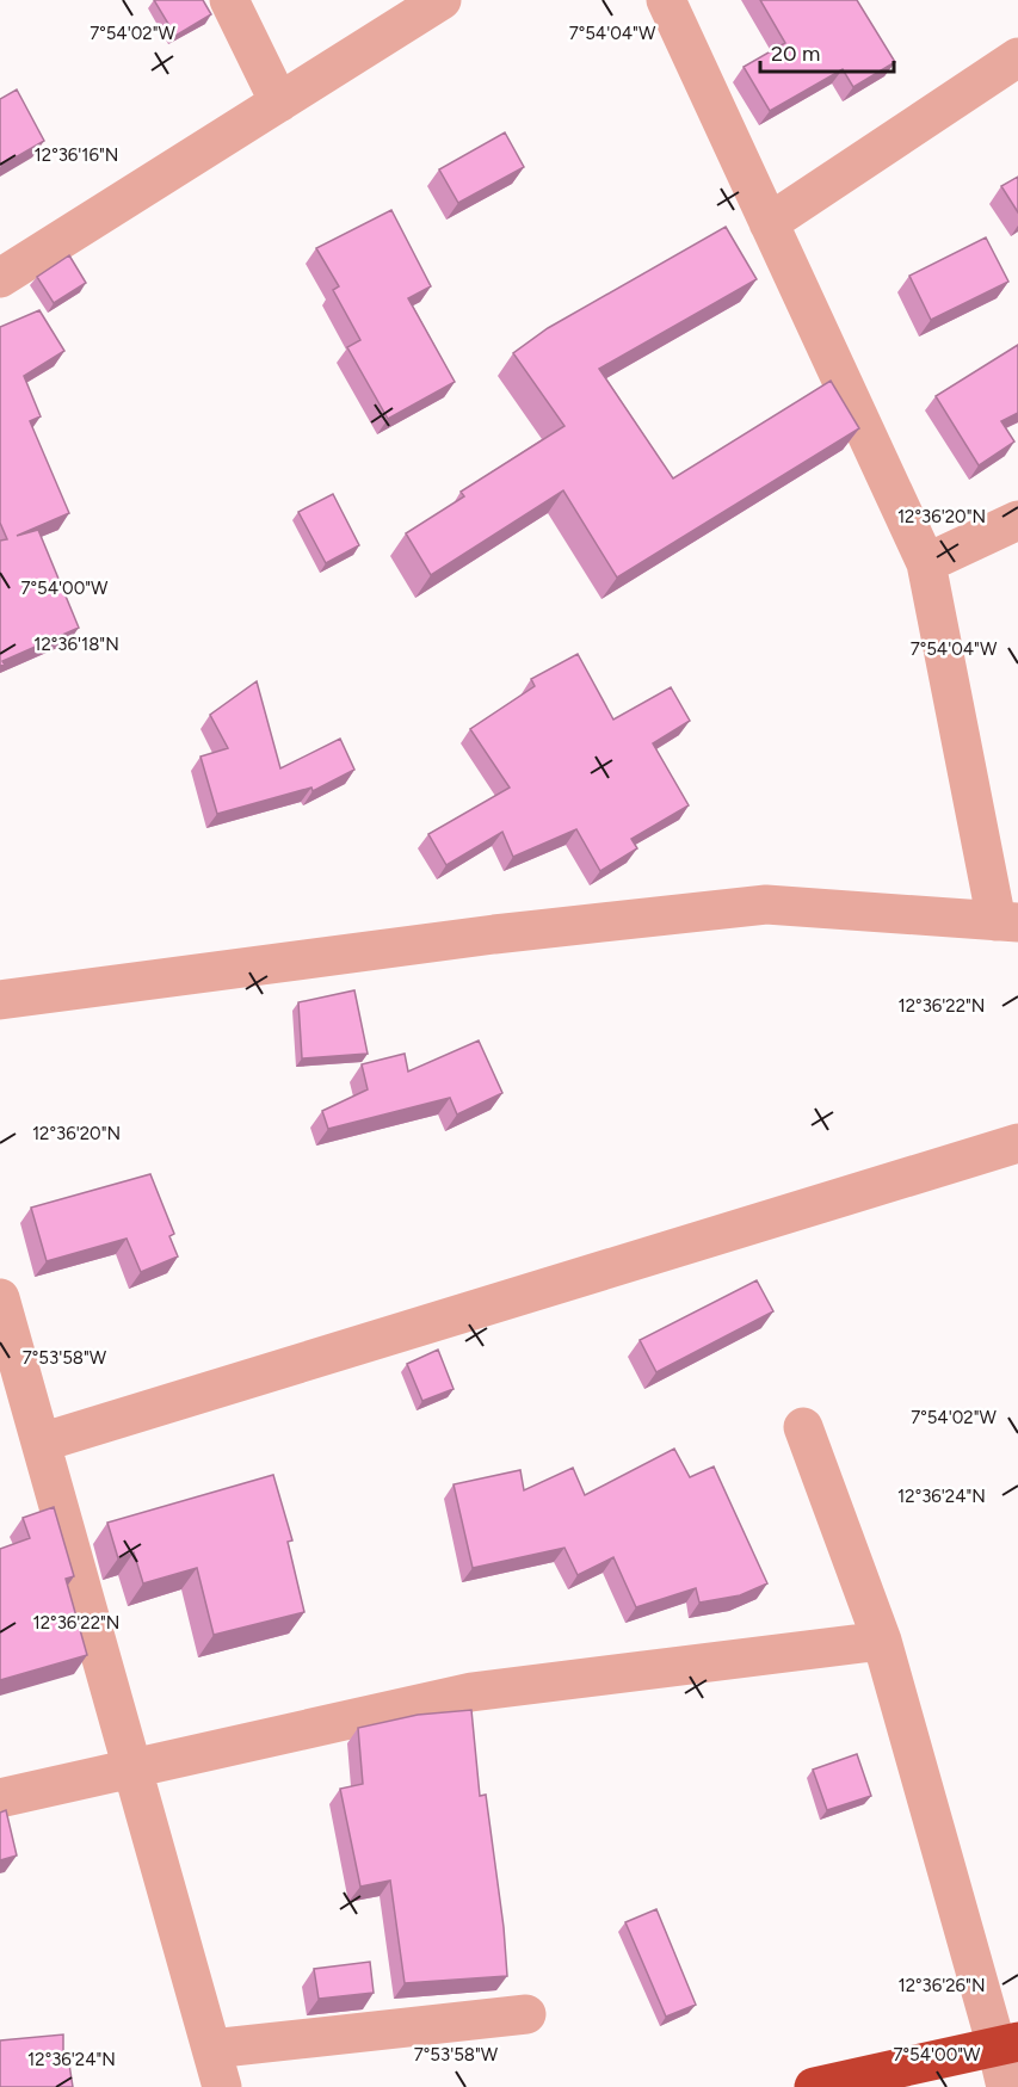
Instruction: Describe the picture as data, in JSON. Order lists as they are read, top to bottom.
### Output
{
  "scale_bar": "20 m",
  "coordinates": [
    "7°54'02\"W",
    "7°54'04\"W",
    "12°36'16\"N",
    "12°36'20\"N",
    "7°54'00\"W",
    "12°36'18\"N",
    "12°36'22\"N",
    "7°53'58\"W",
    "12°36'24\"N",
    "12°36'26\"N"
  ]
}
